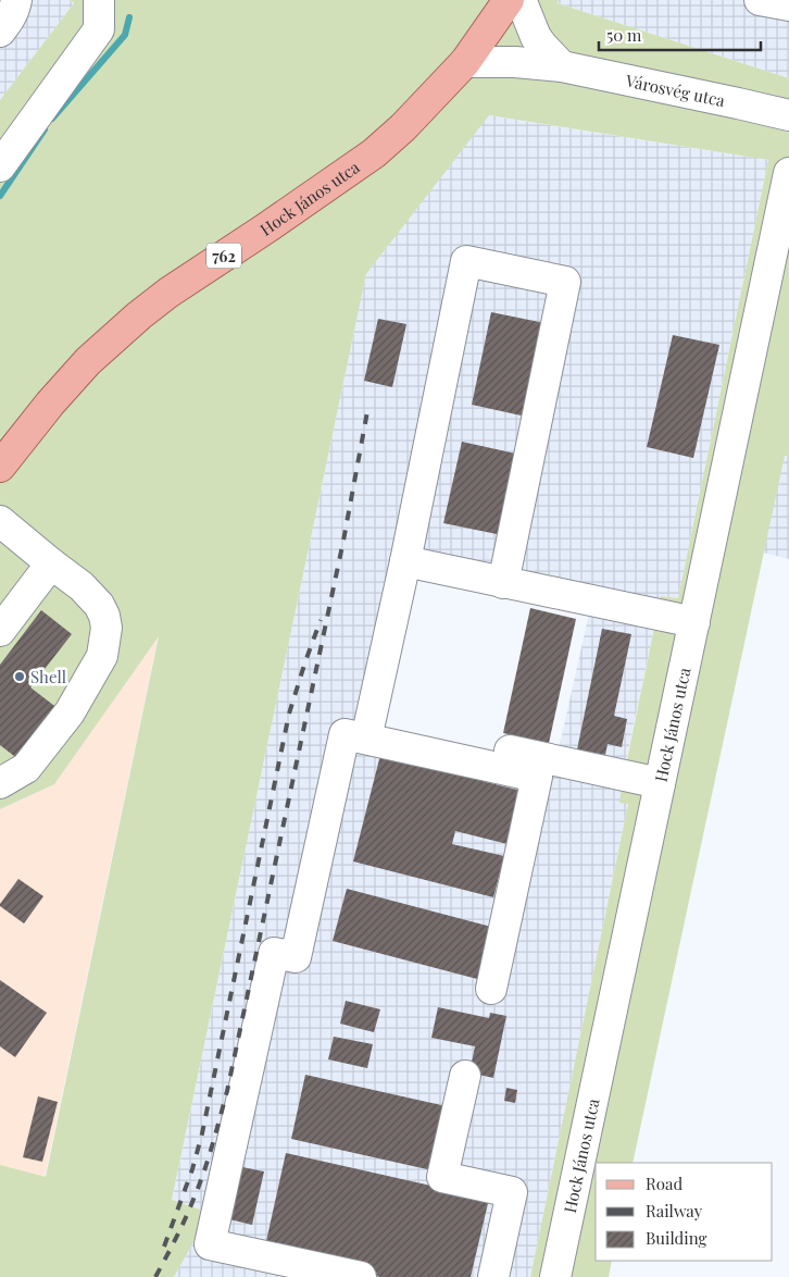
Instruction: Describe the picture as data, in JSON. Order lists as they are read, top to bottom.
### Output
{
  "streets": {
    "main road": ["Hock János utca", "762"],
    "street": ["Városvég utca"]
  },
  "crossings": [
    ["Városvég utca", "Hock János utca"]
  ],
  "places": ["Shell"],
  "legend": ["Road", "Railway", "Building"],
  "scale_bar": "50 m"
}
